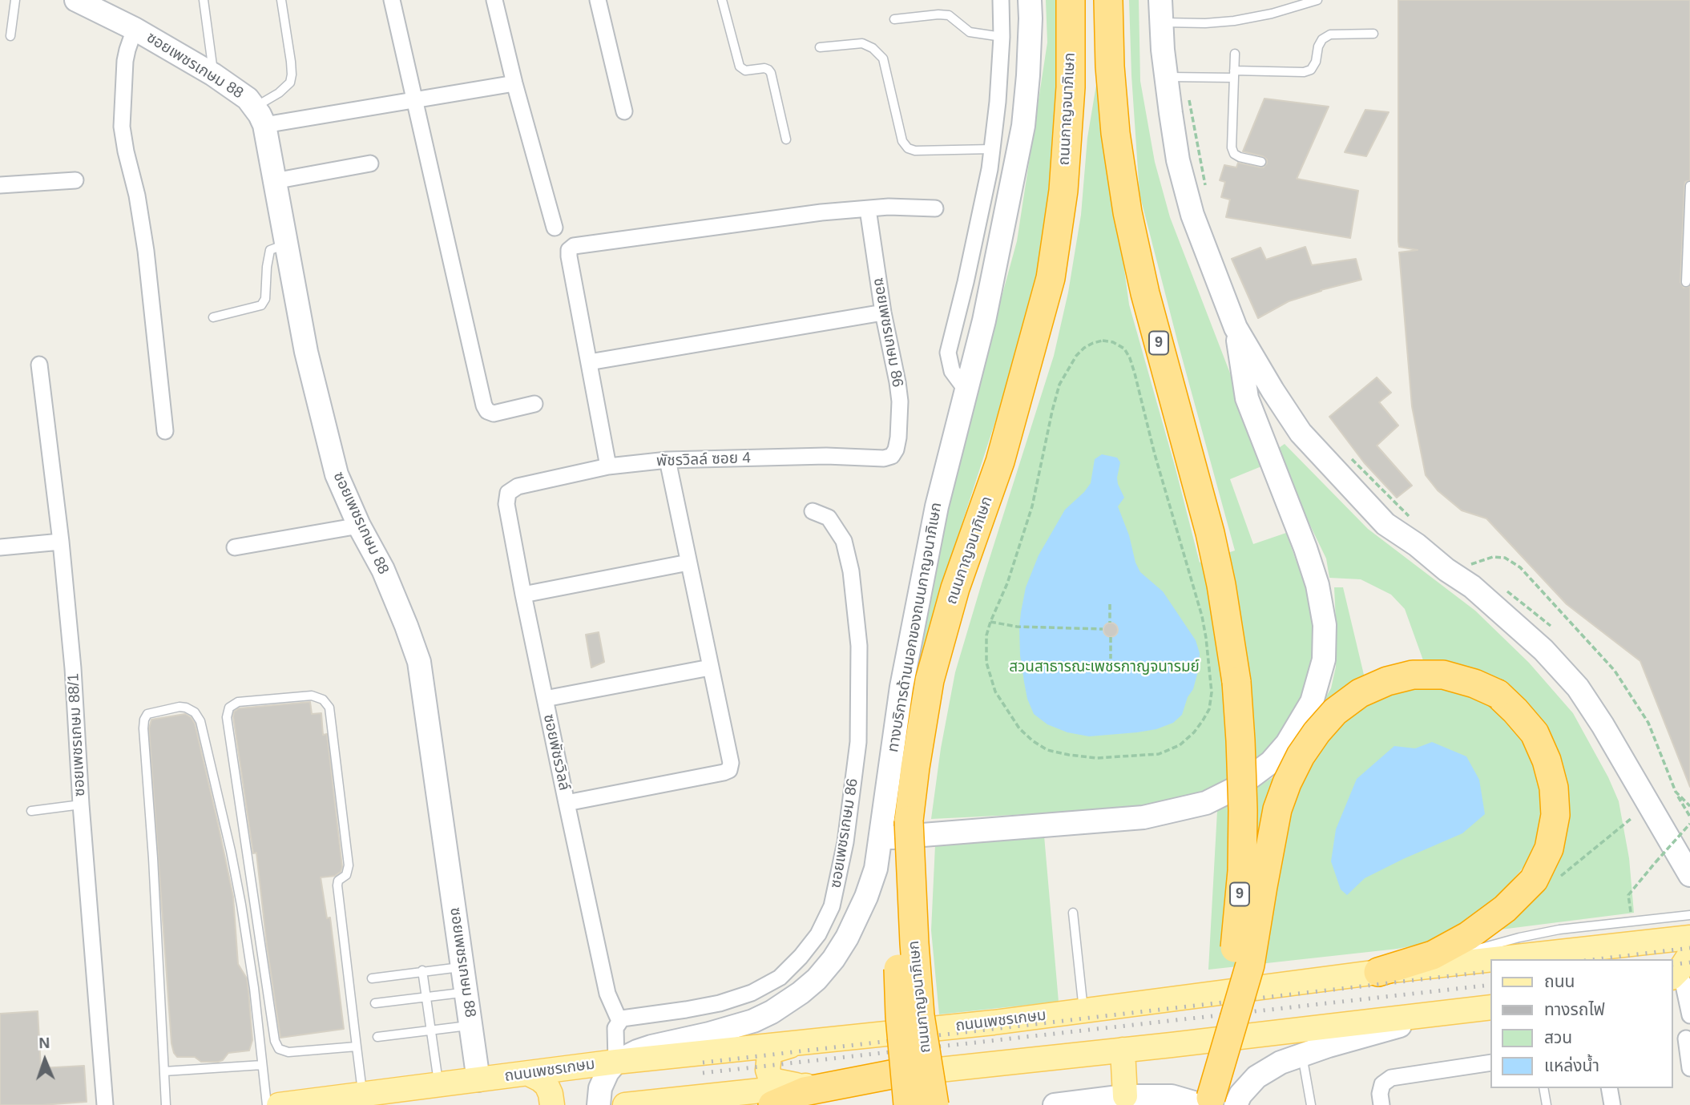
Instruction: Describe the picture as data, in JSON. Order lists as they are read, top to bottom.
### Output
{
  "streets": {
    "highway": ["ถนนกาญจนาภิเษก", "9"],
    "main road": ["ซอยเพชรเกษม 88", "ทางบริการด้านนอกของถนนกาญจนาภิเษก", "ถนนเพชรเกษม"],
    "street": [
      "ซอยเพชรเกษม 86",
      "พัชรวิลล์ ซอย 4",
      "ซอยเพชรเกษม 88/1",
      "ซอยพัชรวิลล์"
    ]
  },
  "crossings": [
    ["ซอยเพชรเกษม 88", "ถนนเพชรเกษม"],
    ["ซอยเพชรเกษม 86", "พัชรวิลล์ ซอย 4"],
    ["ซอยเพชรเกษม 86", "ซอยพัชรวิลล์"],
    ["พัชรวิลล์ ซอย 4", "ซอยพัชรวิลล์"],
    ["ทางบริการด้านนอกของถนนกาญจนาภิเษก", "ถนนเพชรเกษม"]
  ],
  "parks": ["สวนสาธารณะเพชรกาญจนารมย์"],
  "legend": [
    "ถนน",
    "ทางรถไฟ",
    "สวน",
    "แหล่งน้ำ"
  ],
  "north": "top"
}
